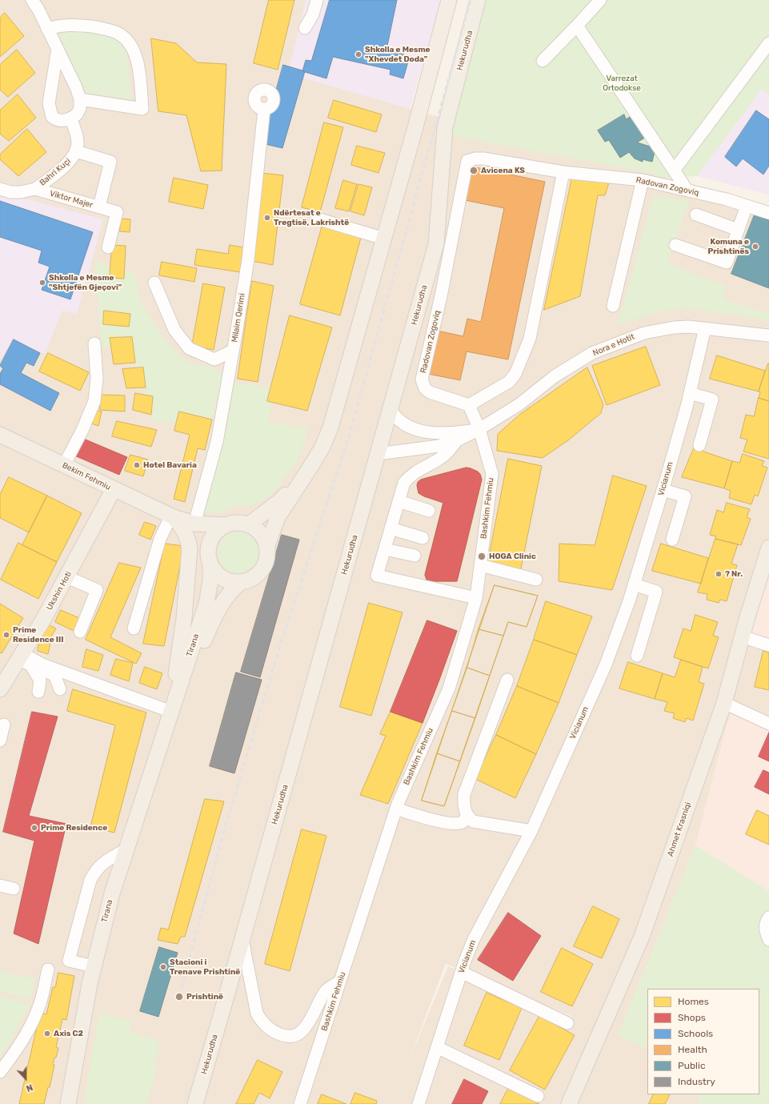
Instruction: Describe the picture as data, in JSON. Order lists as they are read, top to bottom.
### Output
{
  "streets": {
    "main road": [
      "Hekurudha",
      "Bekim Fehmiu",
      "Ukshin Hoti",
      "Tirana",
      "Ahmet Krasniqi"
    ],
    "street": [
      "Bahri Kuçi",
      "Radovan Zogoviq",
      "Viktor Majer",
      "Milaim Qerimi",
      "Nora e Hotit",
      "Vicianum",
      "Bashkim Fehmiu"
    ]
  },
  "crossings": [
    ["Hekurudha", "Nora e Hotit"],
    ["Bahri Kuçi", "Viktor Majer"],
    ["Radovan Zogoviq", "Bashkim Fehmiu"],
    ["Milaim Qerimi", "Bekim Fehmiu"],
    ["Nora e Hotit", "Vicianum"],
    ["Nora e Hotit", "Bashkim Fehmiu"],
    ["Bekim Fehmiu", "Ukshin Hoti"],
    ["Bekim Fehmiu", "Tirana"]
  ],
  "parks": ["Varrezat Ortodokse"],
  "places": [
    "Shkolla e Mesme \"Xhevdet Doda\"",
    "Avicena KS",
    "Ndërtesat e Tregtisë, Lakrishtë",
    "Komuna e Prishtinës",
    "Shkolla e Mesme \"Shtjefën Gjeçovi\"",
    "Hotel Bavaria",
    "HOGA Clinic",
    "? Nr.",
    "Prime Residence III",
    "Prime Residence",
    "Stacioni i Trenave Prishtinë",
    "Prishtinë",
    "Axis C2"
  ],
  "legend": [
    "Homes",
    "Shops",
    "Schools",
    "Health",
    "Public",
    "Industry"
  ],
  "north": "bottom"
}
